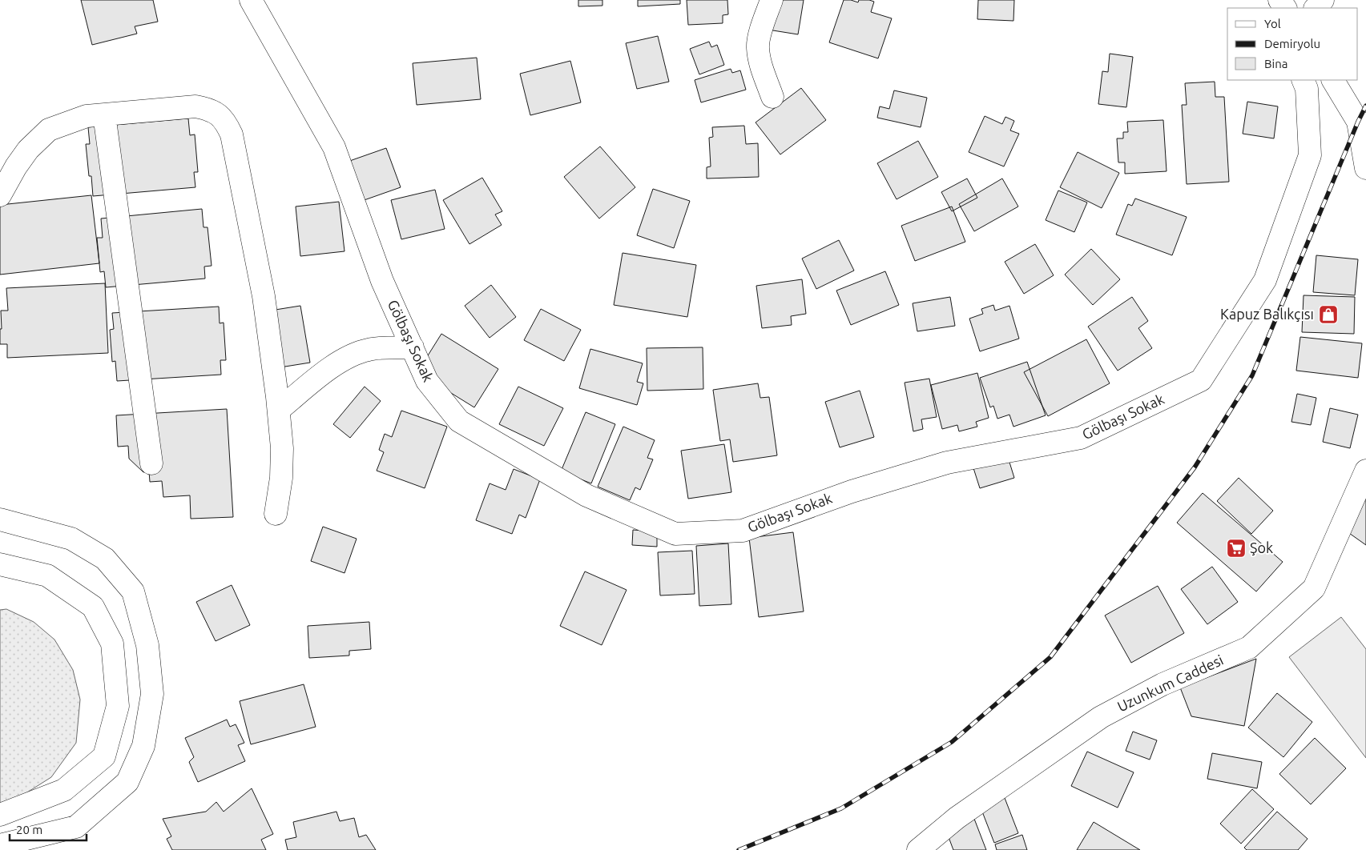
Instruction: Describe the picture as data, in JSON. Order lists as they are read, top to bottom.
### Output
{
  "streets": {
    "main road": ["Gölbaşı Sokak", "Uzunkum Caddesi"]
  },
  "places": {
    "shop": ["Kapuz Balıkçısı"],
    "supermarket": ["Şok"]
  },
  "legend": ["Yol", "Demiryolu", "Bina"],
  "scale_bar": "20 m"
}
